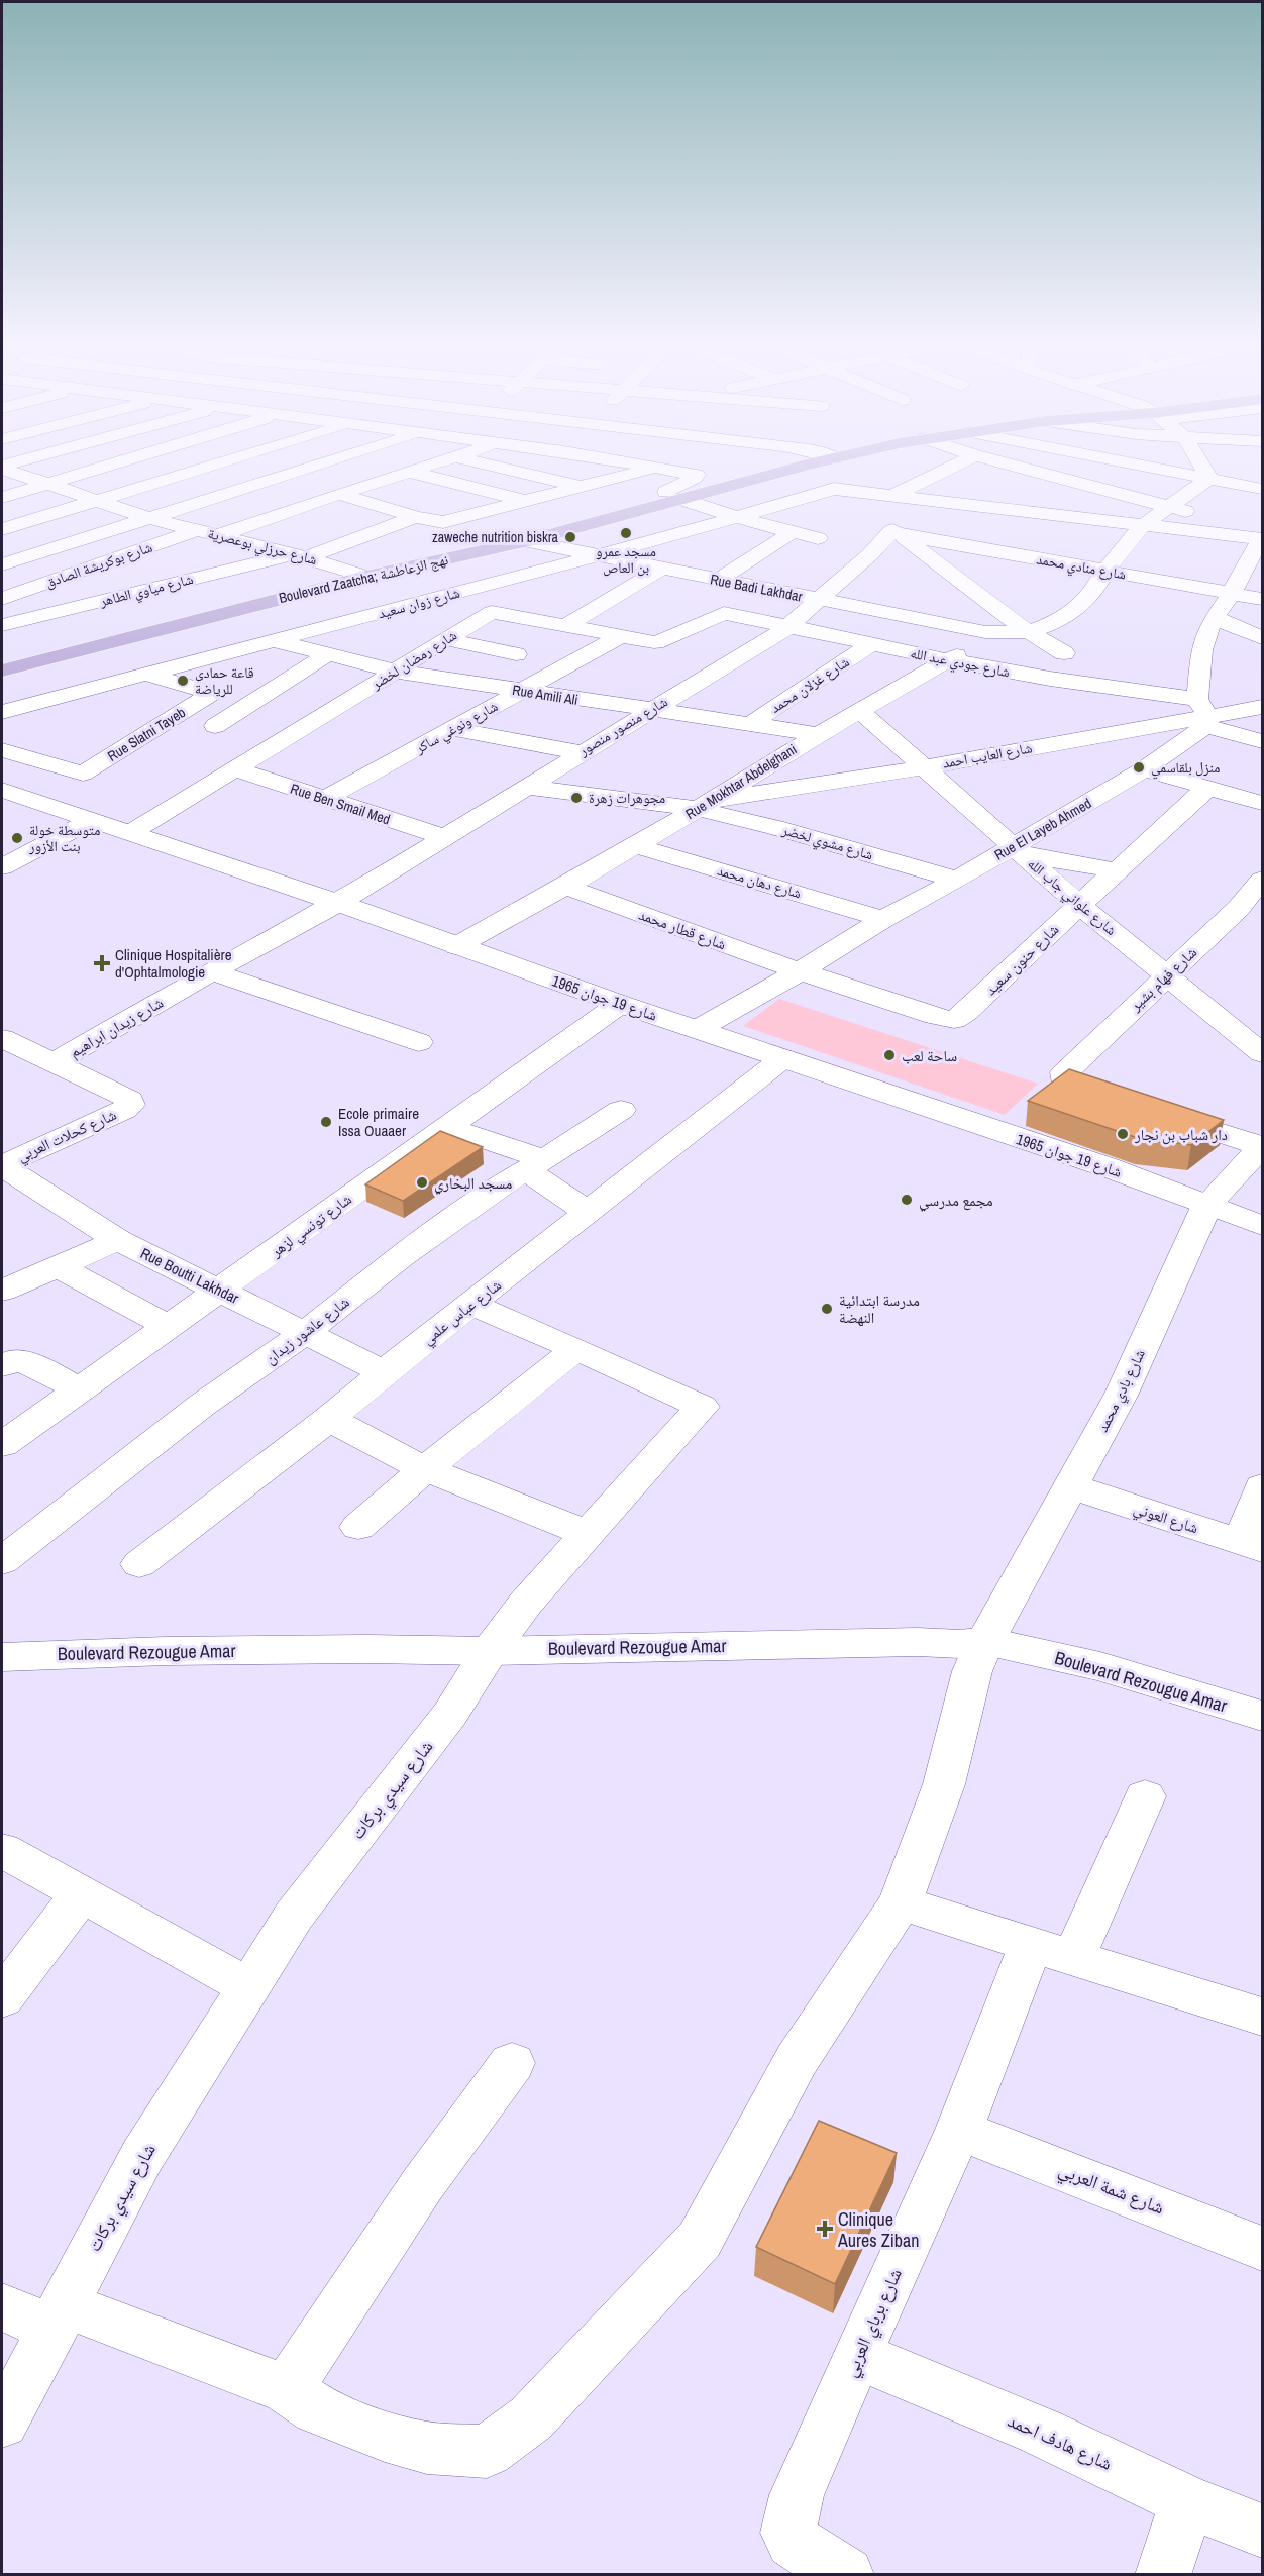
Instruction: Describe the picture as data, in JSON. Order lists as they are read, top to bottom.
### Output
{
  "streets": {
    "main road": ["Boulevard Zaatcha; نهج الزعاطشة"],
    "street": [
      "شارع حرزلي بوعصرية",
      "شارع بوكريشة الصادق",
      "شارع منادي محمد",
      "Rue Badi Lakhdar",
      "شارع مياوي الطاهر",
      "شارع زوان سعيد",
      "شارع رمضان لخضر",
      "شارع جودي عبد الله",
      "شارع غزلان محمد",
      "Rue Amili Ali",
      "شارع منصور منصور",
      "شارع ونوغي ساكر",
      "Rue Slatni Tayeb",
      "شارع العايب احمد",
      "Rue Mokhtar Abdelghani",
      "Rue Ben Smail Med",
      "Rue El Layeb Ahmed",
      "شارع مشوي لخضر",
      "شارع دهان محمد",
      "شارع علواني جاب الله",
      "شارع قطار محمد",
      "شارع حنون سعيد",
      "شارع فهام بشير",
      "شارع 19 جوان 1965",
      "شارع زيدان ابراهيم",
      "شارع كحلات العربي",
      "شارع تونسي لزهر",
      "Rue Boutti Lakhdar",
      "شارع عباس علمي",
      "شارع عاشور زيدان",
      "شارع بادي محمد",
      "شارع العوني",
      "Boulevard Rezougue Amar",
      "شارع سيدي بركات",
      "شارع شمة العربي",
      "شارع برباي العربي",
      "شارع هادف احمد"
    ]
  },
  "crossings": [
    ["شارع حرزلي بوعصرية", "شارع بوكريشة الصادق"],
    ["شارع حرزلي بوعصرية", "Boulevard Zaatcha; نهج الزعاطشة"],
    ["شارع حرزلي بوعصرية", "شارع مياوي الطاهر"],
    ["شارع منادي محمد", "شارع زوان سعيد"],
    ["شارع منادي محمد", "شارع منصور منصور"],
    ["Boulevard Zaatcha; نهج الزعاطشة", "Rue Badi Lakhdar"],
    ["Rue Badi Lakhdar", "شارع زوان سعيد"],
    ["Rue Badi Lakhdar", "شارع منصور منصور"],
    ["Rue Badi Lakhdar", "Rue Mokhtar Abdelghani"],
    ["شارع زوان سعيد", "Rue Amili Ali"],
    ["شارع زوان سعيد", "Rue Slatni Tayeb"],
    ["شارع رمضان لخضر", "شارع جودي عبد الله"],
    ["شارع رمضان لخضر", "Rue Amili Ali"],
    ["شارع رمضان لخضر", "شارع ونوغي ساكر"],
    ["شارع رمضان لخضر", "Rue Ben Smail Med"],
    ["شارع رمضان لخضر", "شارع 19 جوان 1965"],
    ["شارع جودي عبد الله", "شارع غزلان محمد"],
    ["شارع جودي عبد الله", "شارع منصور منصور"],
    ["شارع جودي عبد الله", "شارع العايب احمد"],
    ["شارع جودي عبد الله", "Rue Mokhtar Abdelghani"],
    ["شارع جودي عبد الله", "Rue El Layeb Ahmed"],
    ["شارع غزلان محمد", "Rue Amili Ali"],
    ["Rue Amili Ali", "شارع منصور منصور"],
    ["Rue Amili Ali", "شارع ونوغي ساكر"],
    ["Rue Amili Ali", "Rue Mokhtar Abdelghani"],
    ["شارع منصور منصور", "Rue Ben Smail Med"],
    ["شارع منصور منصور", "شارع 19 جوان 1965"],
    ["شارع منصور منصور", "شارع زيدان ابراهيم"],
    ["شارع ونوغي ساكر", "Rue Ben Smail Med"],
    ["شارع العايب احمد", "Rue Mokhtar Abdelghani"],
    ["شارع العايب احمد", "Rue El Layeb Ahmed"],
    ["شارع العايب احمد", "شارع مشوي لخضر"],
    ["شارع العايب احمد", "شارع علواني جاب الله"],
    ["Rue Mokhtar Abdelghani", "شارع مشوي لخضر"],
    ["Rue Mokhtar Abdelghani", "شارع دهان محمد"],
    ["Rue Mokhtar Abdelghani", "شارع علواني جاب الله"],
    ["Rue Mokhtar Abdelghani", "شارع قطار محمد"],
    ["Rue Mokhtar Abdelghani", "شارع 19 جوان 1965"],
    ["Rue El Layeb Ahmed", "شارع مشوي لخضر"],
    ["Rue El Layeb Ahmed", "شارع دهان محمد"],
    ["Rue El Layeb Ahmed", "شارع علواني جاب الله"],
    ["Rue El Layeb Ahmed", "شارع قطار محمد"],
    ["Rue El Layeb Ahmed", "شارع حنون سعيد"],
    ["Rue El Layeb Ahmed", "شارع 19 جوان 1965"],
    ["شارع علواني جاب الله", "شارع حنون سعيد"],
    ["شارع علواني جاب الله", "شارع فهام بشير"],
    ["شارع قطار محمد", "شارع حنون سعيد"],
    ["شارع 19 جوان 1965", "شارع زيدان ابراهيم"],
    ["شارع 19 جوان 1965", "شارع تونسي لزهر"],
    ["شارع 19 جوان 1965", "شارع عباس علمي"],
    ["شارع 19 جوان 1965", "شارع بادي محمد"],
    ["شارع زيدان ابراهيم", "شارع كحلات العربي"],
    ["شارع كحلات العربي", "Rue Boutti Lakhdar"],
    ["شارع تونسي لزهر", "Rue Boutti Lakhdar"],
    ["Rue Boutti Lakhdar", "شارع عباس علمي"],
    ["Rue Boutti Lakhdar", "شارع عاشور زيدان"],
    ["شارع عباس علمي", "شارع سيدي بركات"],
    ["شارع بادي محمد", "شارع العوني"],
    ["شارع بادي محمد", "Boulevard Rezougue Amar"],
    ["شارع بادي محمد", "شارع سيدي بركات"],
    ["Boulevard Rezougue Amar", "شارع سيدي بركات"],
    ["شارع شمة العربي", "شارع برباي العربي"],
    ["شارع برباي العربي", "شارع هادف احمد"]
  ],
  "places": {
    "other": [
      "مسجد عمرو بن العاص",
      "zaweche nutrition biskra",
      "قاعة حمادي للرياضة",
      "منزل بلقاسمي",
      "مجوهرات زهرة",
      "متوسطة خولة بنت الأزور",
      "ساحة لعب",
      "Ecole primaire Issa Ouaaer",
      "دار شباب بن نجار",
      "مسجد البخاري",
      "مجمع مدرسي",
      "مدرسة ابتدائية النهضة"
    ],
    "health": ["Clinique Hospitalière d'Ophtalmologie", "Clinique Aures Ziban"]
  }
}
